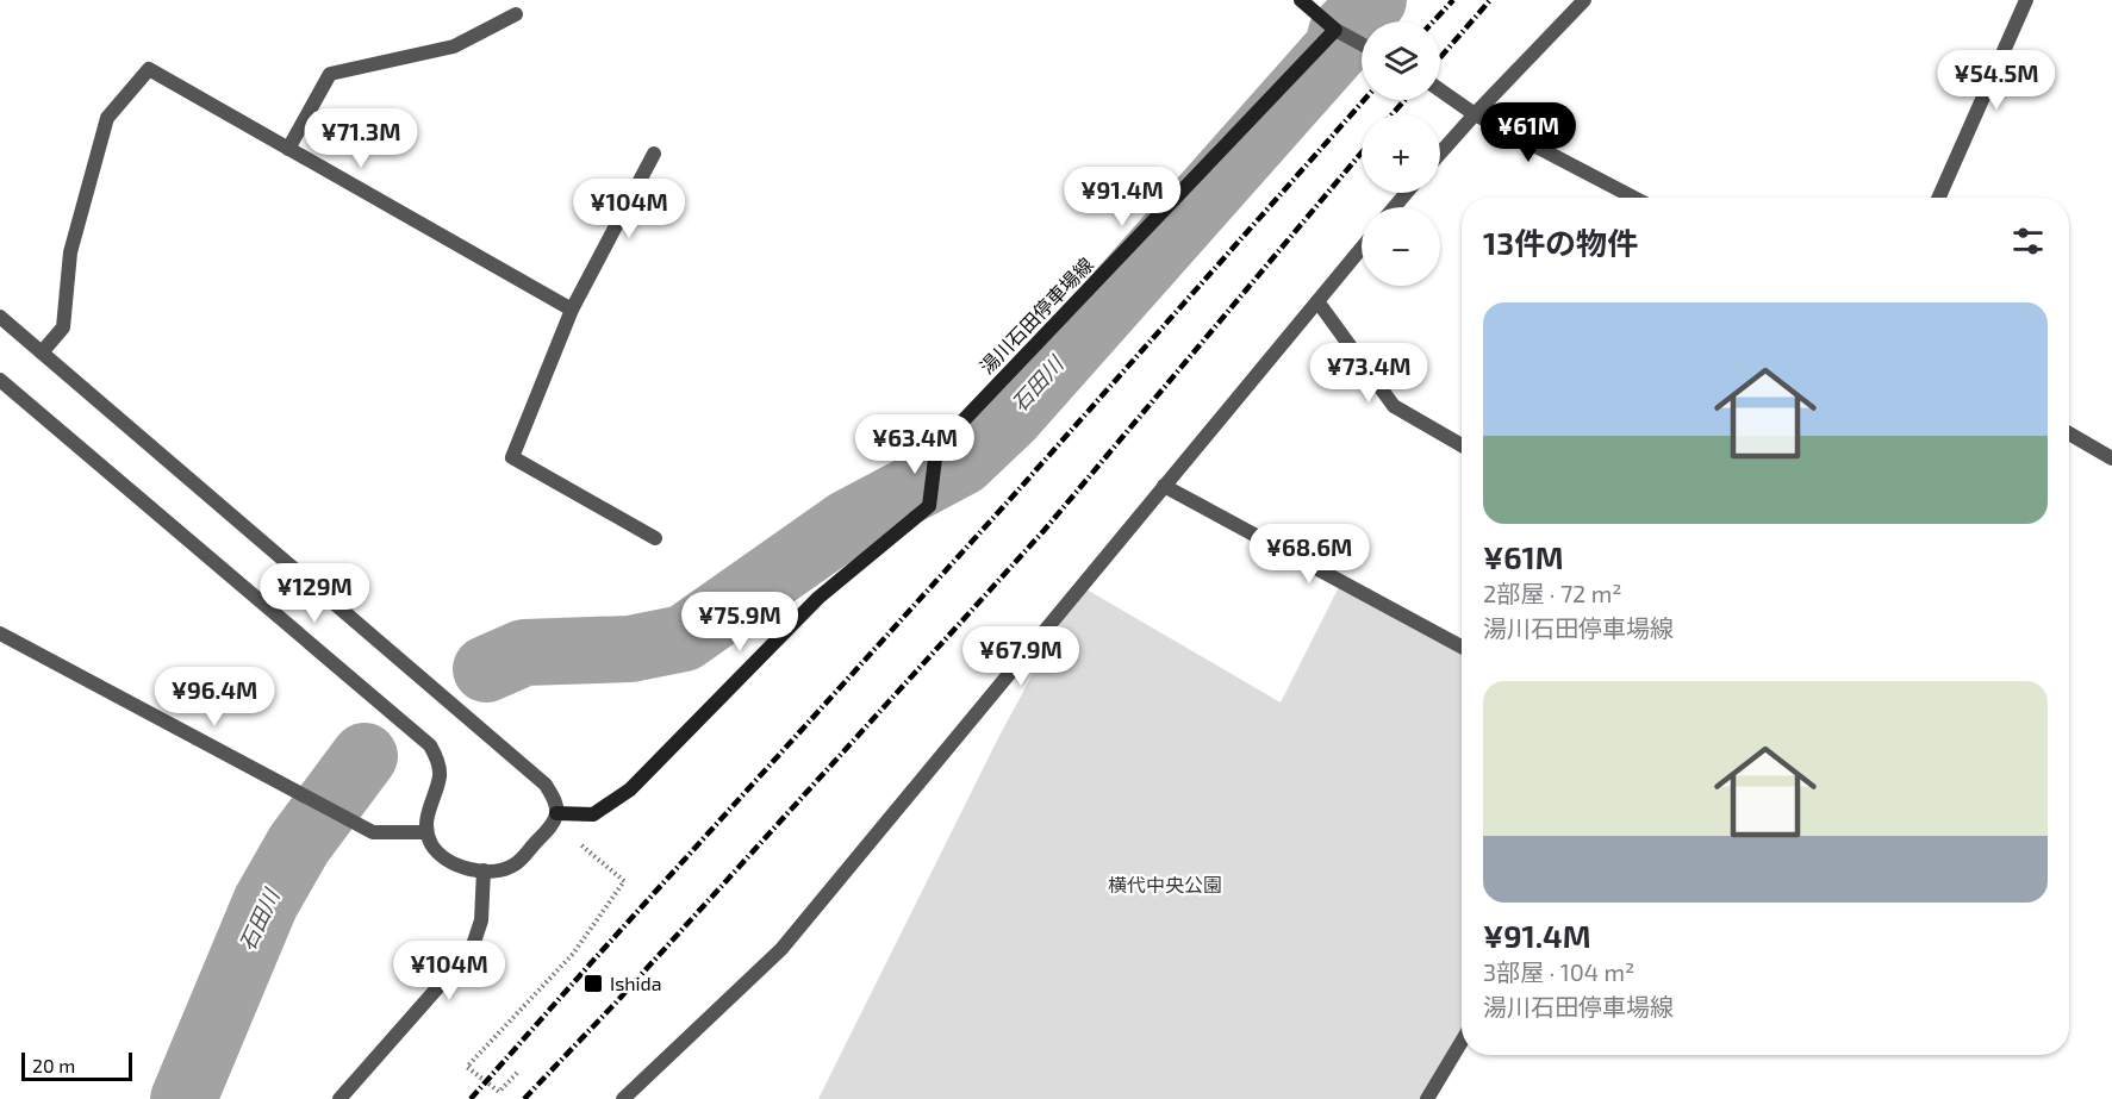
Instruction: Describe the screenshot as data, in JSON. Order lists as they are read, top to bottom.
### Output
{
  "streets": {
    "main road": ["湯川石田停車場線"]
  },
  "water": ["石田川"],
  "parks": ["横代中央公園"],
  "places": {
    "transit": ["Ishida"]
  },
  "scale_bar": "20 m",
  "page": {
    "map_buttons": ["+", "−"],
    "price": [
      "¥54.5M",
      "¥61M",
      "¥71.3M",
      "¥91.4M",
      "¥104M",
      "¥73.4M",
      "¥63.4M",
      "¥68.6M",
      "¥129M",
      "¥75.9M",
      "¥67.9M",
      "¥96.4M",
      "¥104M"
    ],
    "heading": "13件の物件",
    "list": [
      {
        "name": "¥61M",
        "note": "2部屋 · 72 m² · 湯川石田停車場線"
      },
      {
        "name": "¥91.4M",
        "note": "3部屋 · 104 m² · 湯川石田停車場線"
      }
    ],
    "scale": "20 m"
  }
}
